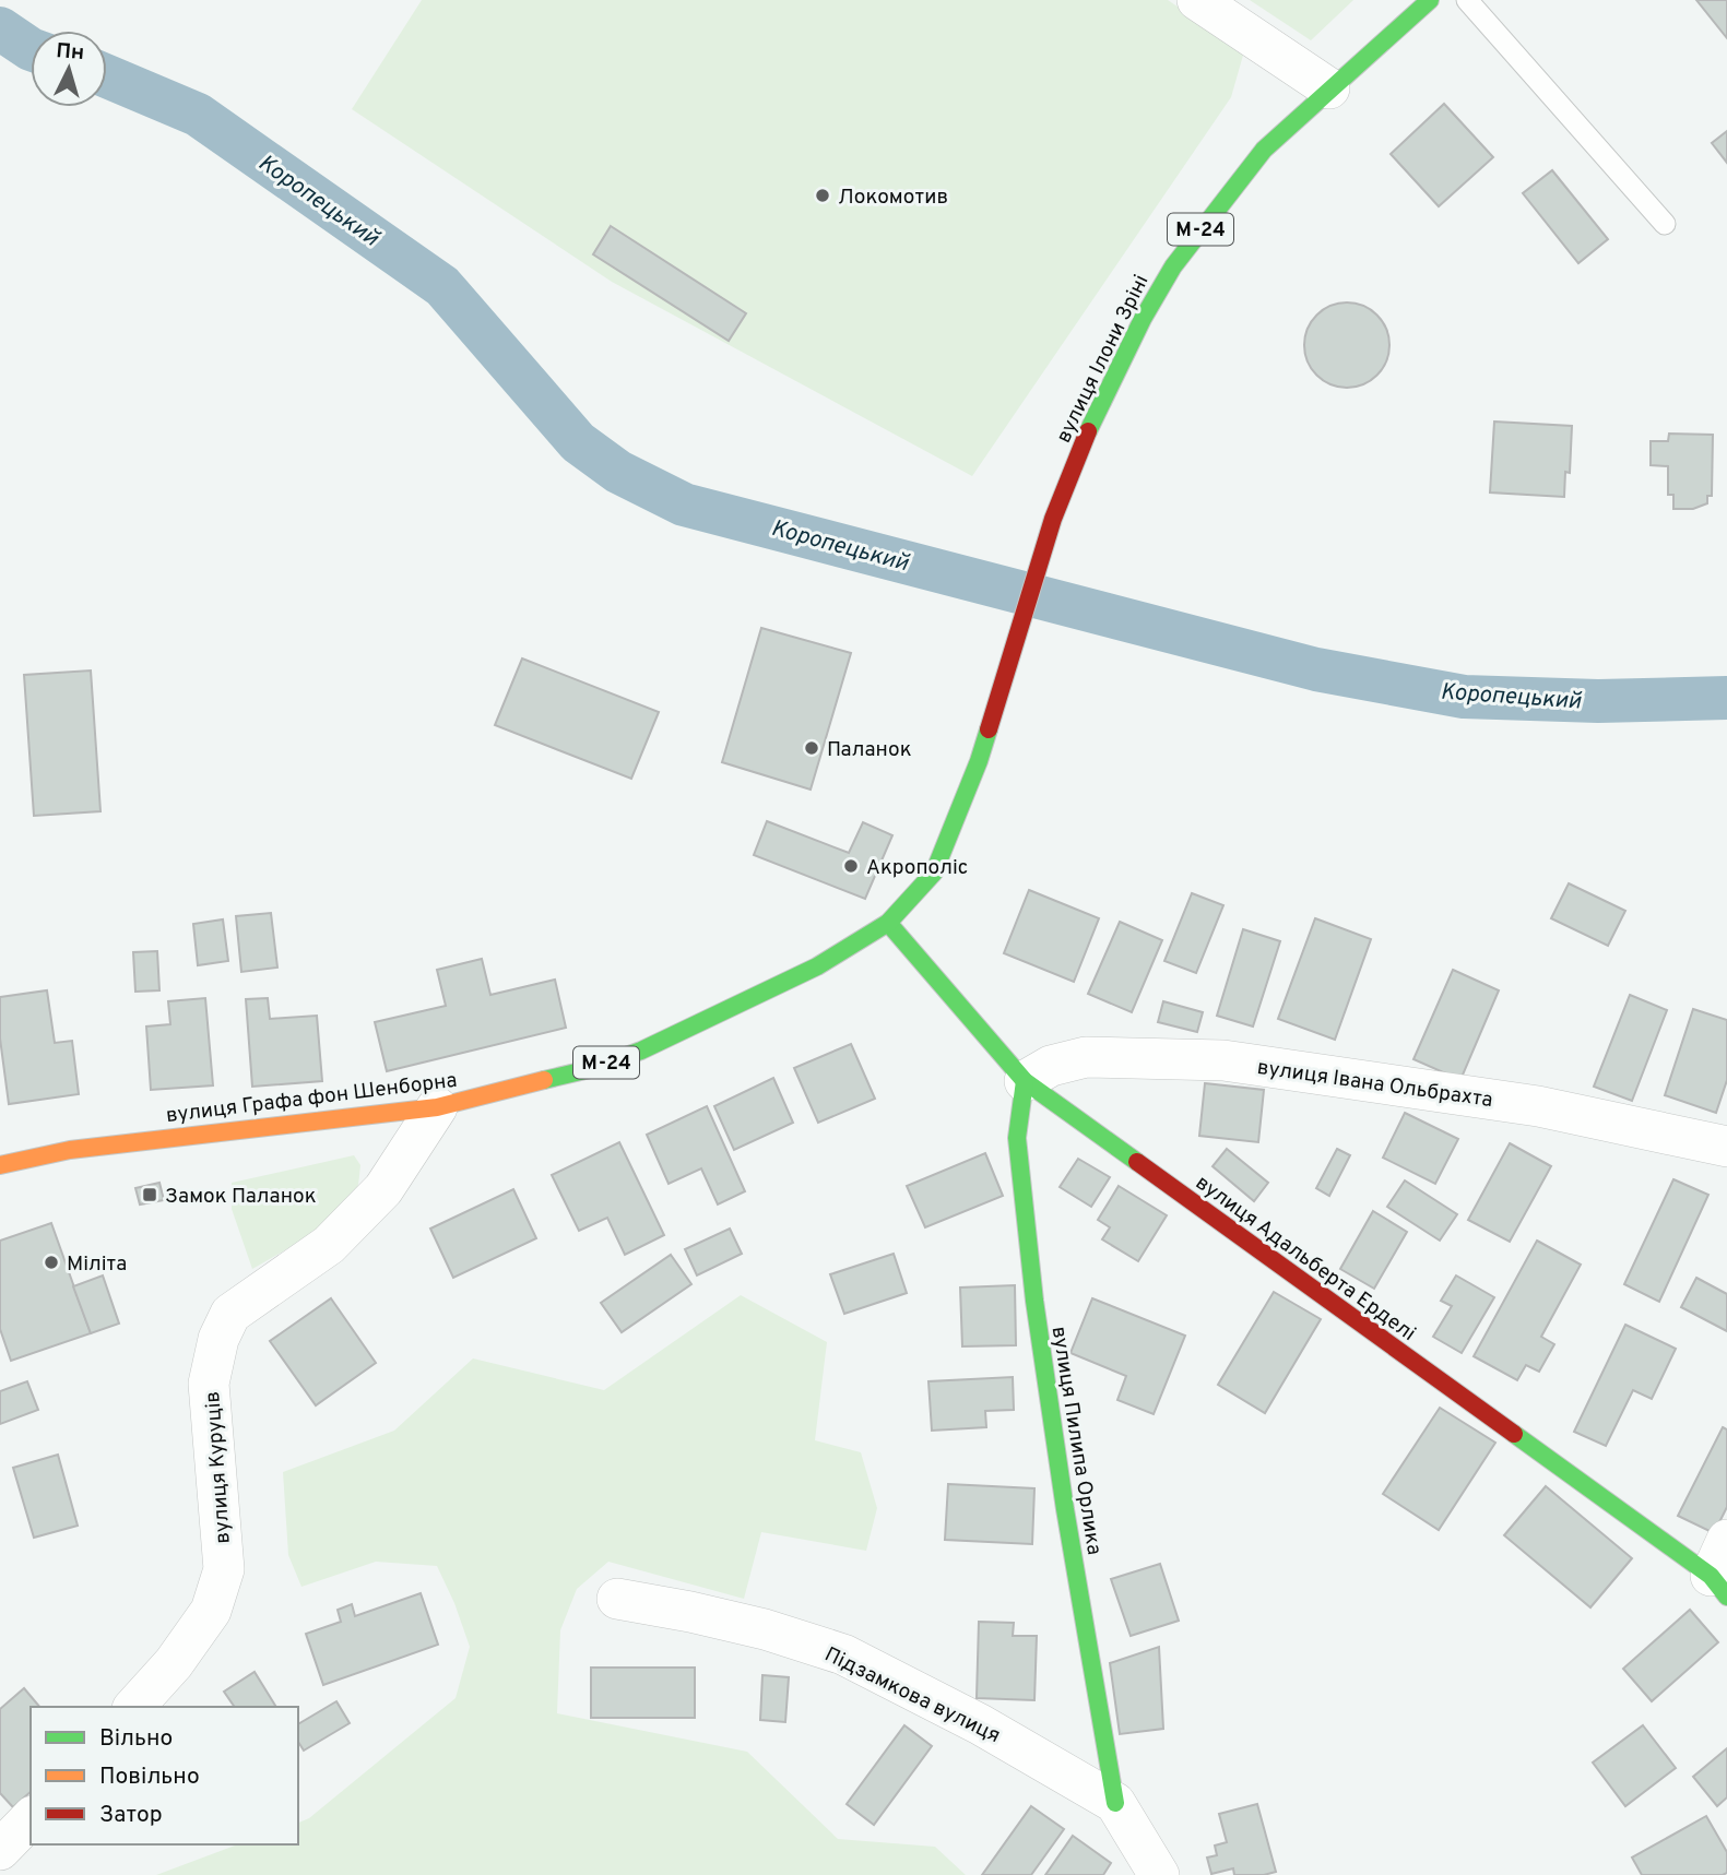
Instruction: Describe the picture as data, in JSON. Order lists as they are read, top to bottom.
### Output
{
  "streets": {
    "main road": [
      "М-24",
      "вулиця Ілони Зріні",
      "вулиця Графа фон Шенборна",
      "вулиця Адальберта Ерделі",
      "вулиця Пилипа Орлика"
    ],
    "street": ["вулиця Івана Ольбрахта", "вулиця Куруців", "Підзамкова вулиця"]
  },
  "crossings": [
    ["вулиця Ілони Зріні", "вулиця Графа фон Шенборна"],
    ["вулиця Івана Ольбрахта", "вулиця Адальберта Ерделі"],
    ["вулиця Івана Ольбрахта", "вулиця Пилипа Орлика"],
    ["вулиця Графа фон Шенборна", "вулиця Адальберта Ерделі"],
    ["вулиця Графа фон Шенборна", "вулиця Куруців"],
    ["вулиця Адальберта Ерделі", "вулиця Пилипа Орлика"],
    ["вулиця Пилипа Орлика", "Підзамкова вулиця"]
  ],
  "water": ["Коропецький"],
  "places": {
    "other": [
      "Локомотив",
      "Паланок",
      "Акрополіс",
      "Міліта"
    ],
    "transit": ["Замок Паланок"]
  },
  "legend": ["Вільно", "Повільно", "Затор"],
  "north": "top"
}
